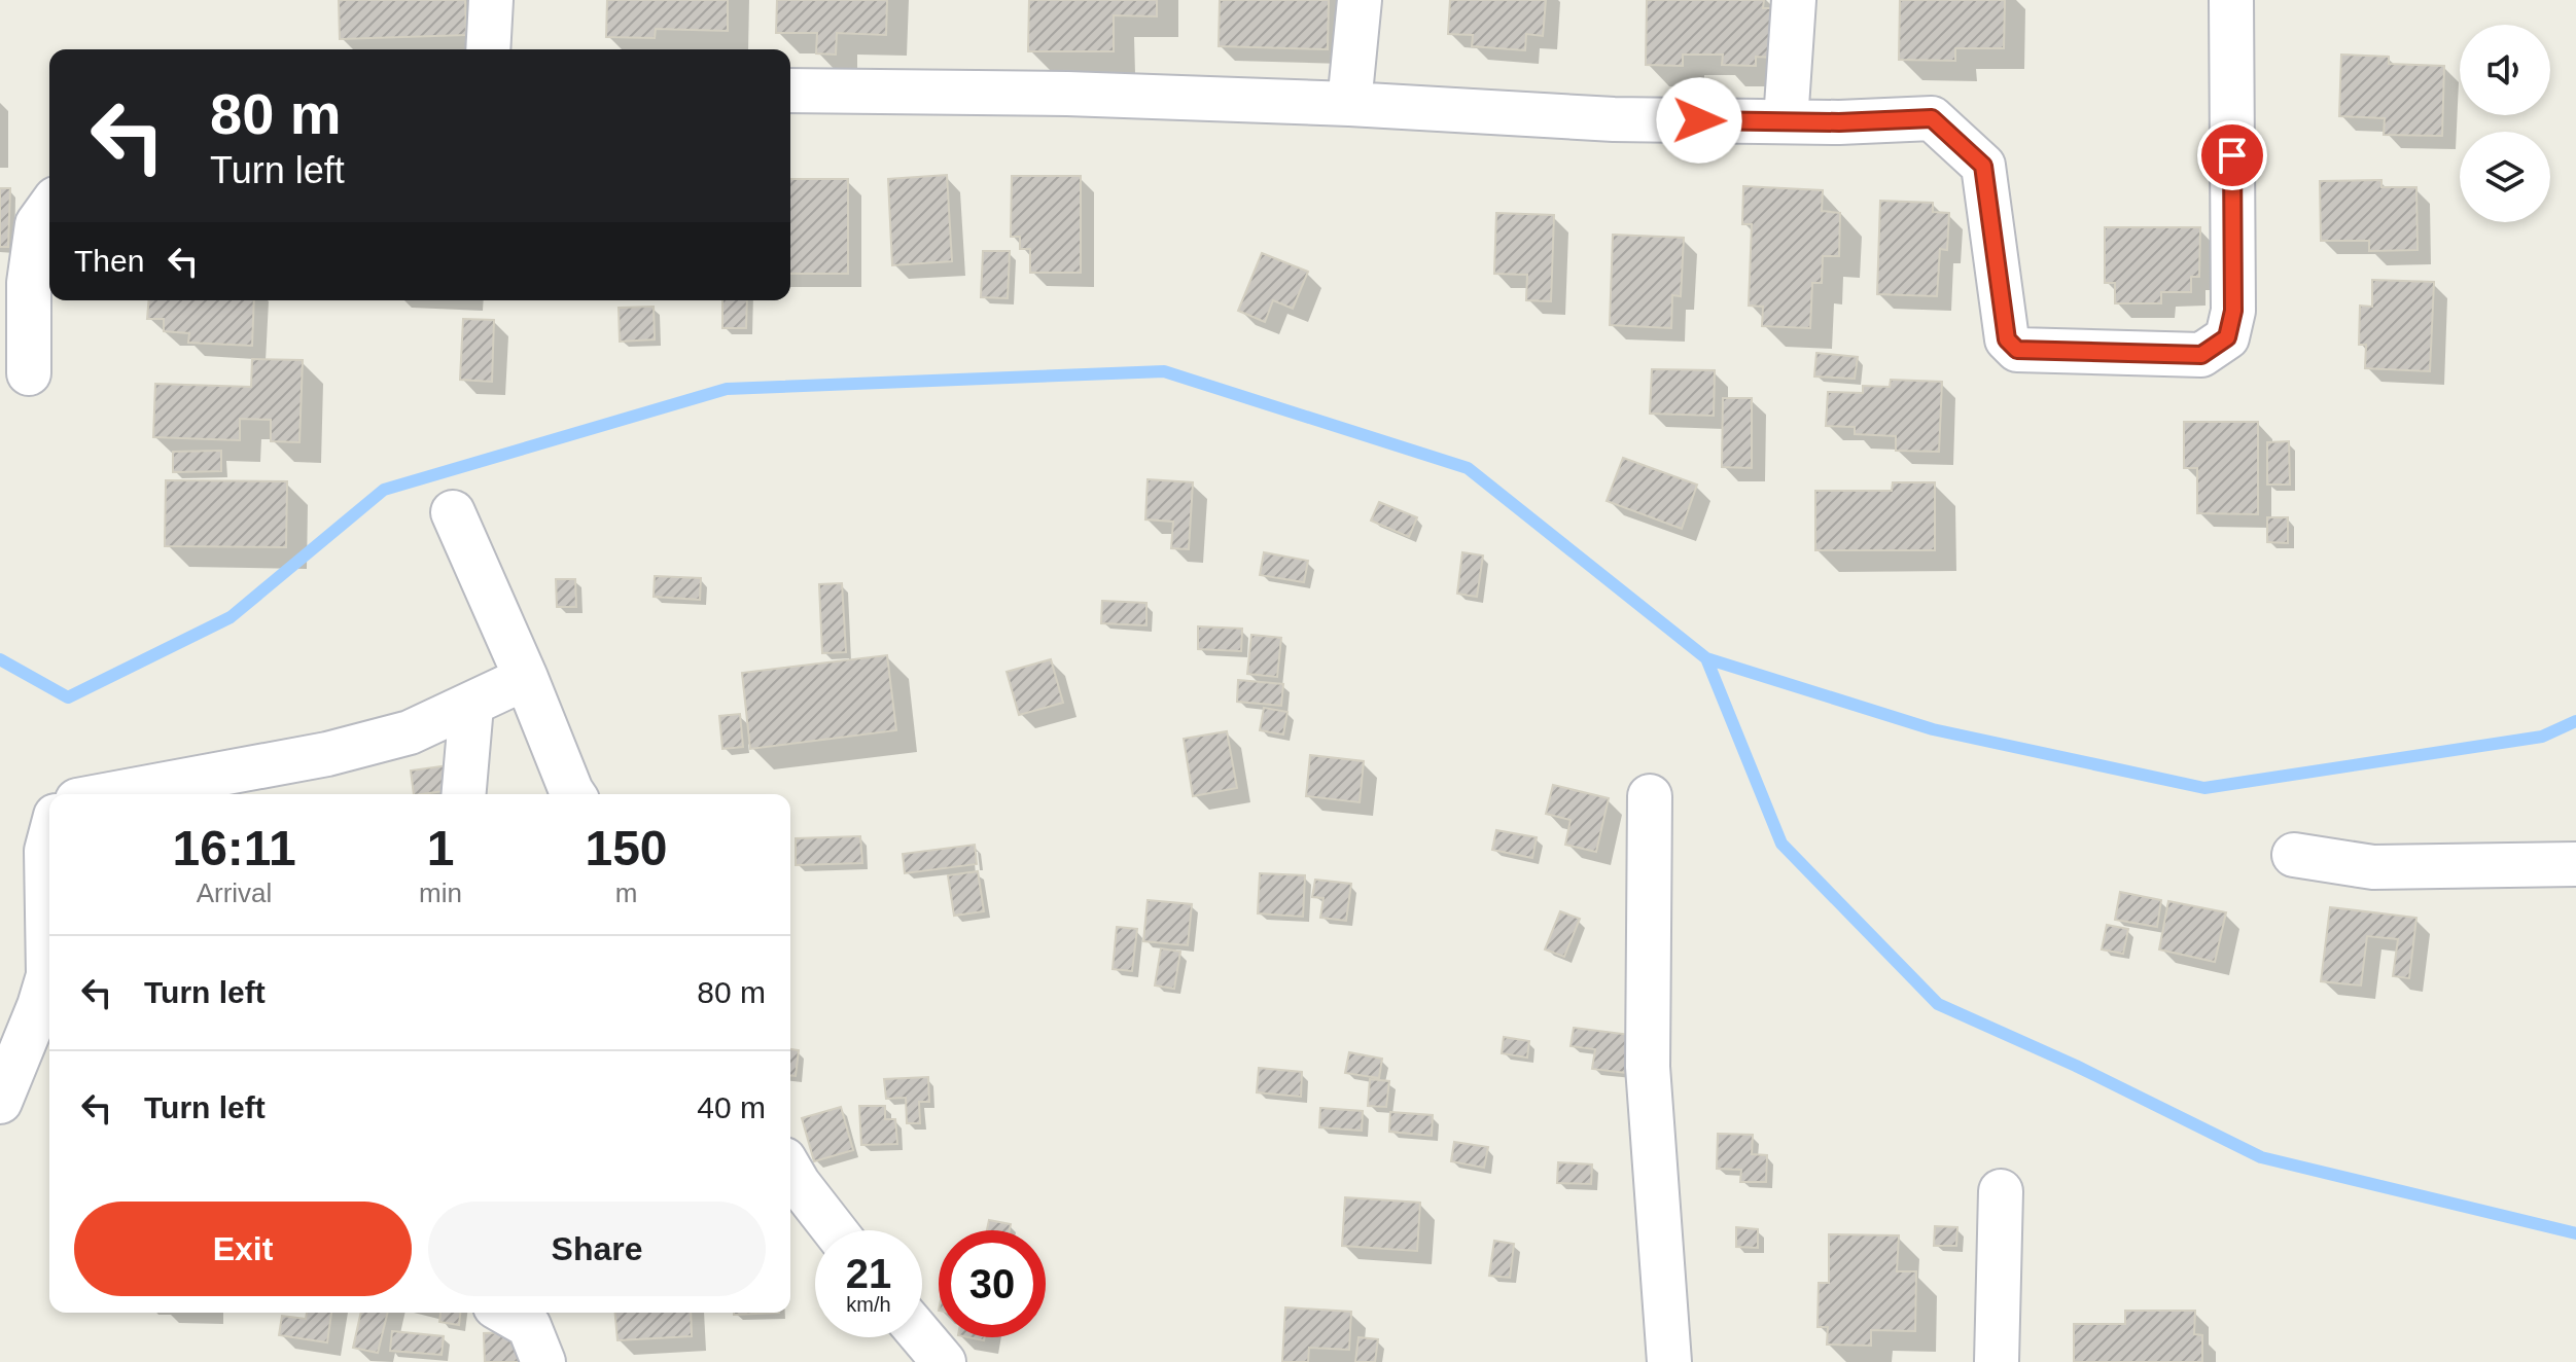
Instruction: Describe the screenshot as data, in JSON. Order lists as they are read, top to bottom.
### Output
{
  "page": {
    "turn": ["80 m", "Turn left"],
    "then": "Then",
    "eta": [
      "16:11",
      "Arrival",
      "1",
      "min",
      "150",
      "m"
    ],
    "list": [
      {
        "name": "Turn left",
        "value": "80 m"
      },
      {
        "name": "Turn left",
        "value": "40 m"
      }
    ],
    "buttons": ["Exit", "Share"],
    "speed": "21 km/h",
    "limit": "30"
  }
}
